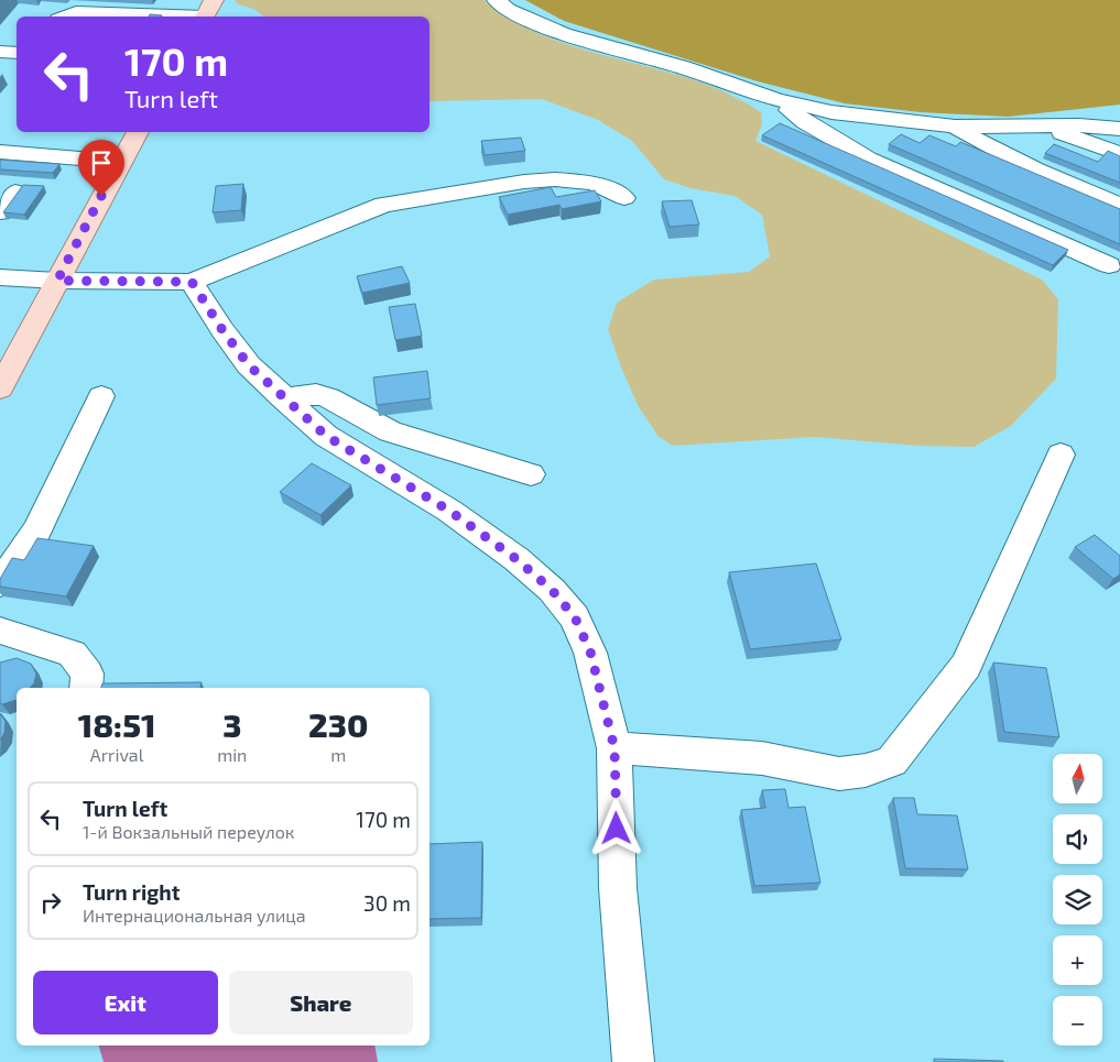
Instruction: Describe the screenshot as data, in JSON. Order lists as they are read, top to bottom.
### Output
{
  "north": "top",
  "page": {
    "turn": ["170 m", "Turn left"],
    "eta": [
      "18:51",
      "Arrival",
      "3",
      "min",
      "230",
      "m"
    ],
    "map_buttons": ["+", "−"],
    "list": [
      {
        "name": "Turn left",
        "note": "1-й Вокзальный переулок",
        "value": "170 m"
      },
      {
        "name": "Turn right",
        "note": "Интернациональная улица",
        "value": "30 m"
      }
    ],
    "buttons": ["Exit", "Share"]
  }
}
